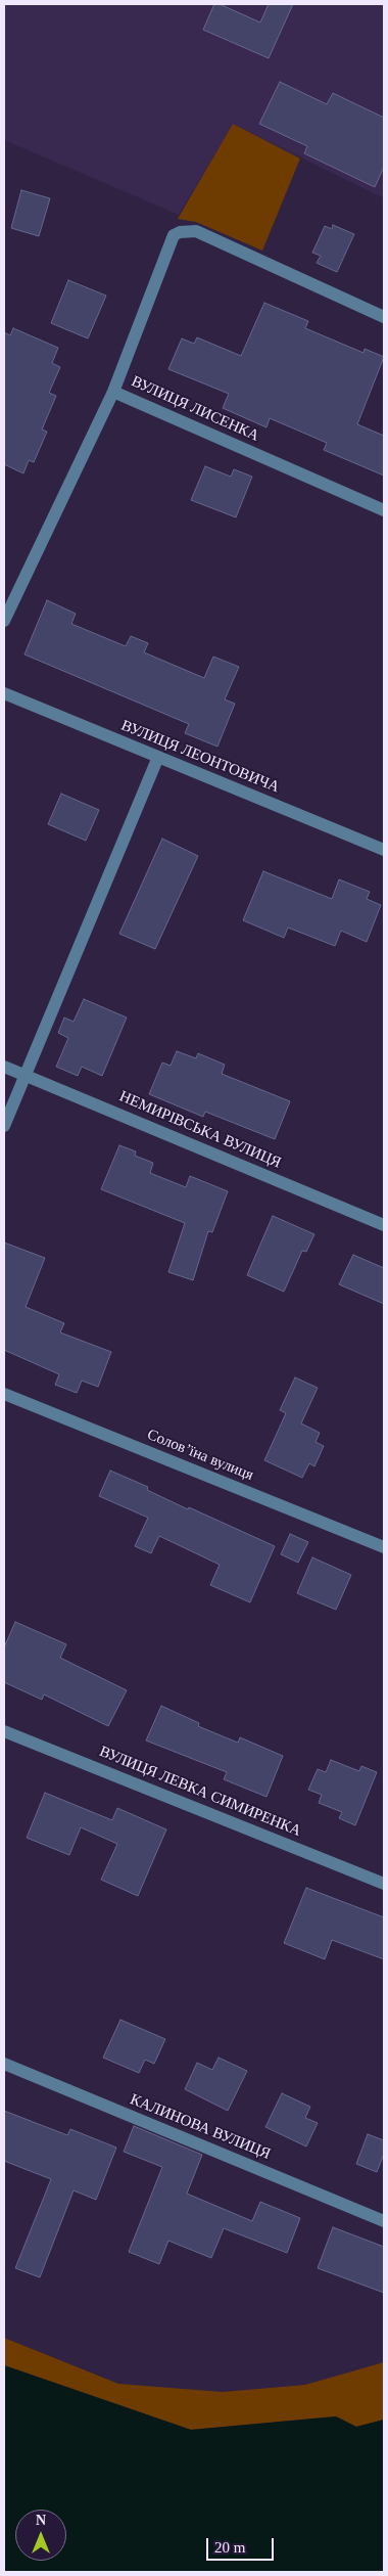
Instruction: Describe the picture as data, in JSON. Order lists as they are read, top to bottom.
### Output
{
  "streets": {
    "street": [
      "ВУЛИЦЯ ЛИСЕНКА",
      "ВУЛИЦЯ ЛЕОНТОВИЧА",
      "НЕМИРІВСЬКА ВУЛИЦЯ",
      "Соловʼїна вулиця",
      "ВУЛИЦЯ ЛЕВКА СИМИРЕНКА",
      "КАЛИНОВА ВУЛИЦЯ"
    ]
  },
  "scale_bar": "20 m",
  "north": "top"
}
